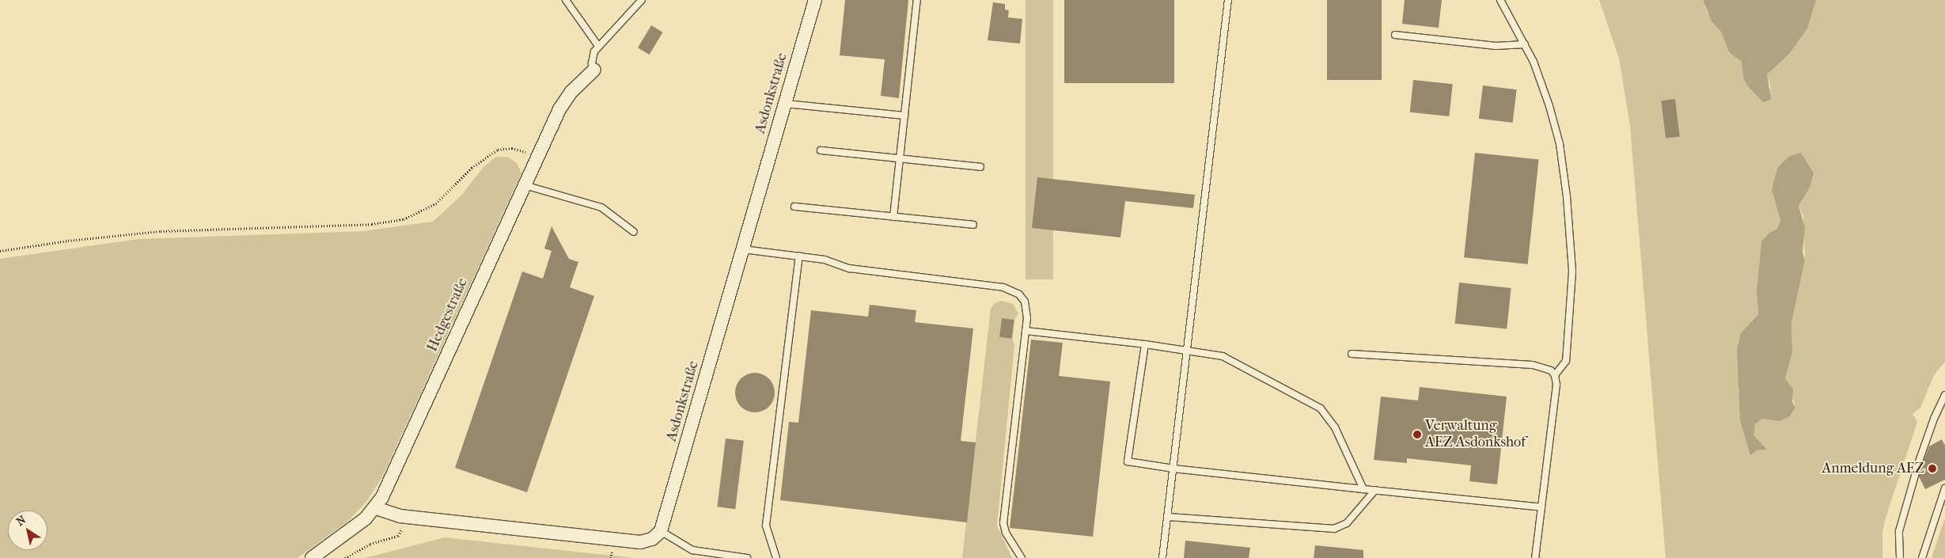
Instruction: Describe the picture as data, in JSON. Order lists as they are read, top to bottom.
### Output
{
  "streets": {
    "street": ["Asdonkstraße", "Hedgestraße"]
  },
  "places": ["Verwaltung AEZ Asdonkshof", "Anmeldung AEZ"],
  "north": "top left"
}
